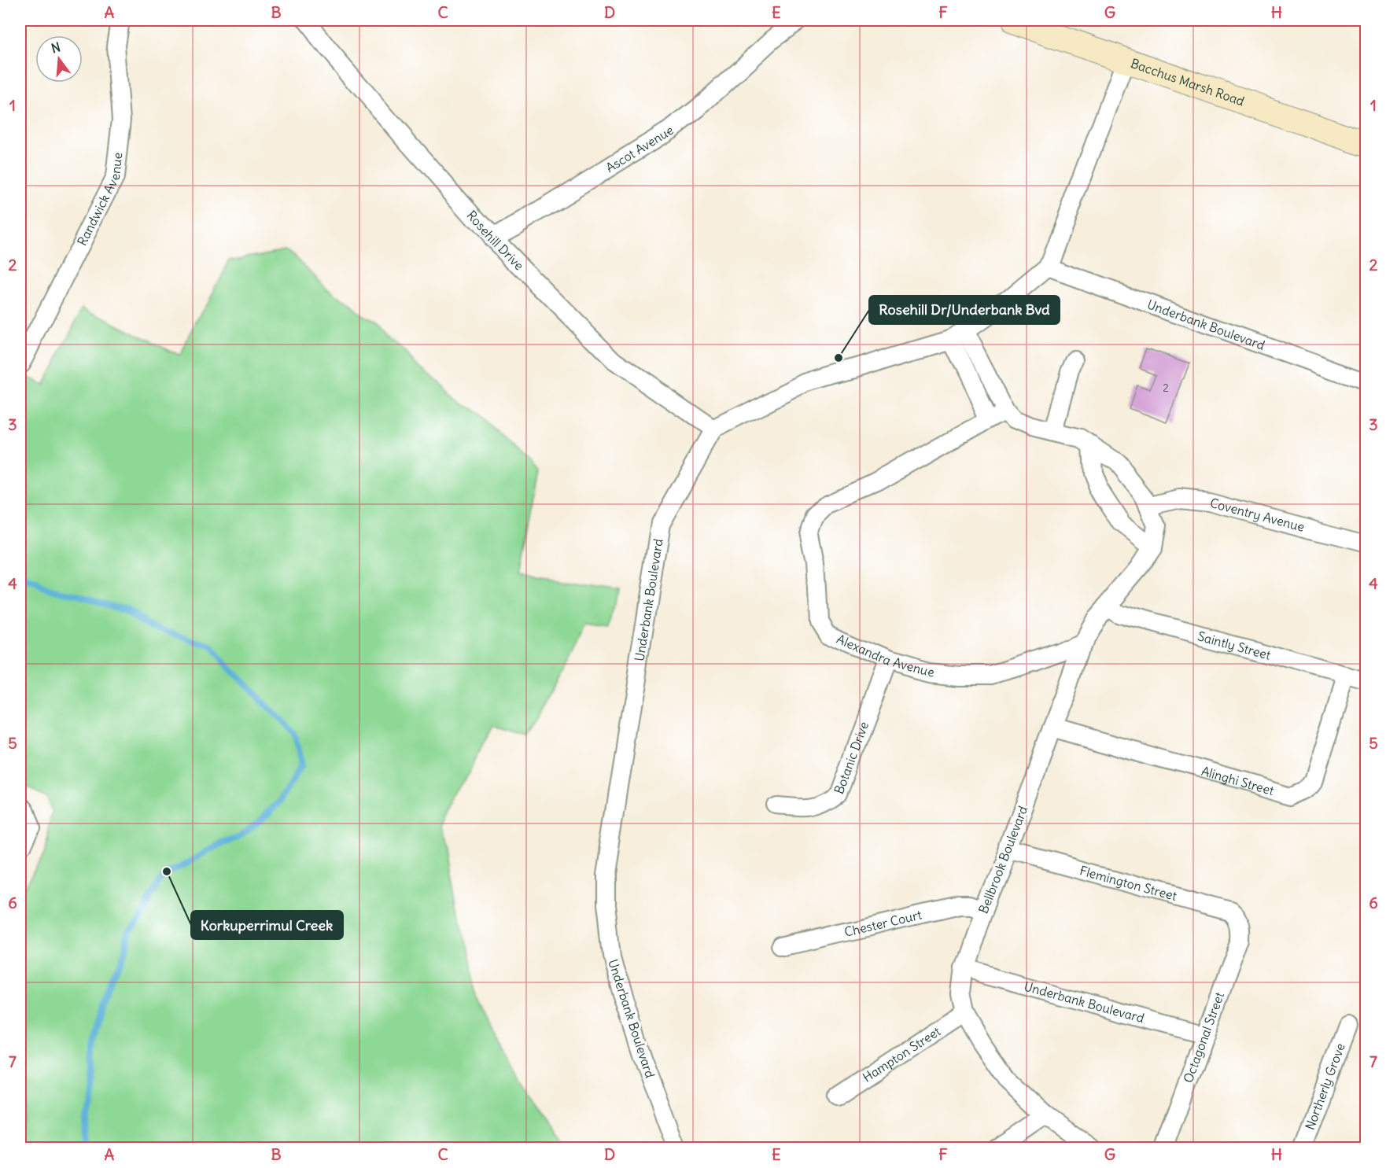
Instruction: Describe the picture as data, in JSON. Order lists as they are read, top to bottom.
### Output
{
  "streets": {
    "main road": ["Bacchus Marsh Road"],
    "street": [
      "Ascot Avenue",
      "Randwick Avenue",
      "Rosehill Drive",
      "Underbank Boulevard",
      "Coventry Avenue",
      "Saintly Street",
      "Alexandra Avenue",
      "Botanic Drive",
      "Alinghi Street",
      "Bellbrook Boulevard",
      "Flemington Street",
      "Chester Court",
      "Octagonal Street",
      "Hampton Street",
      "Northerly Grove"
    ]
  },
  "crossings": [
    ["Ascot Avenue", "Rosehill Drive"],
    ["Rosehill Drive", "Underbank Boulevard"],
    ["Underbank Boulevard", "Bellbrook Boulevard"],
    ["Underbank Boulevard", "Octagonal Street"],
    ["Coventry Avenue", "Bellbrook Boulevard"],
    ["Saintly Street", "Alinghi Street"],
    ["Saintly Street", "Bellbrook Boulevard"],
    ["Alexandra Avenue", "Botanic Drive"],
    ["Alexandra Avenue", "Bellbrook Boulevard"],
    ["Alinghi Street", "Bellbrook Boulevard"],
    ["Bellbrook Boulevard", "Flemington Street"],
    ["Bellbrook Boulevard", "Chester Court"],
    ["Bellbrook Boulevard", "Hampton Street"],
    ["Flemington Street", "Octagonal Street"]
  ],
  "places": ["Rosehill Dr/Underbank Bvd", "Korkuperrimul Creek"],
  "house_numbers": ["2"],
  "north": "top",
  "grid": {
    "columns": [
      "A",
      "B",
      "C",
      "D",
      "E",
      "F",
      "G",
      "H"
    ],
    "rows": [
      "1",
      "2",
      "3",
      "4",
      "5",
      "6",
      "7"
    ]
  }
}
